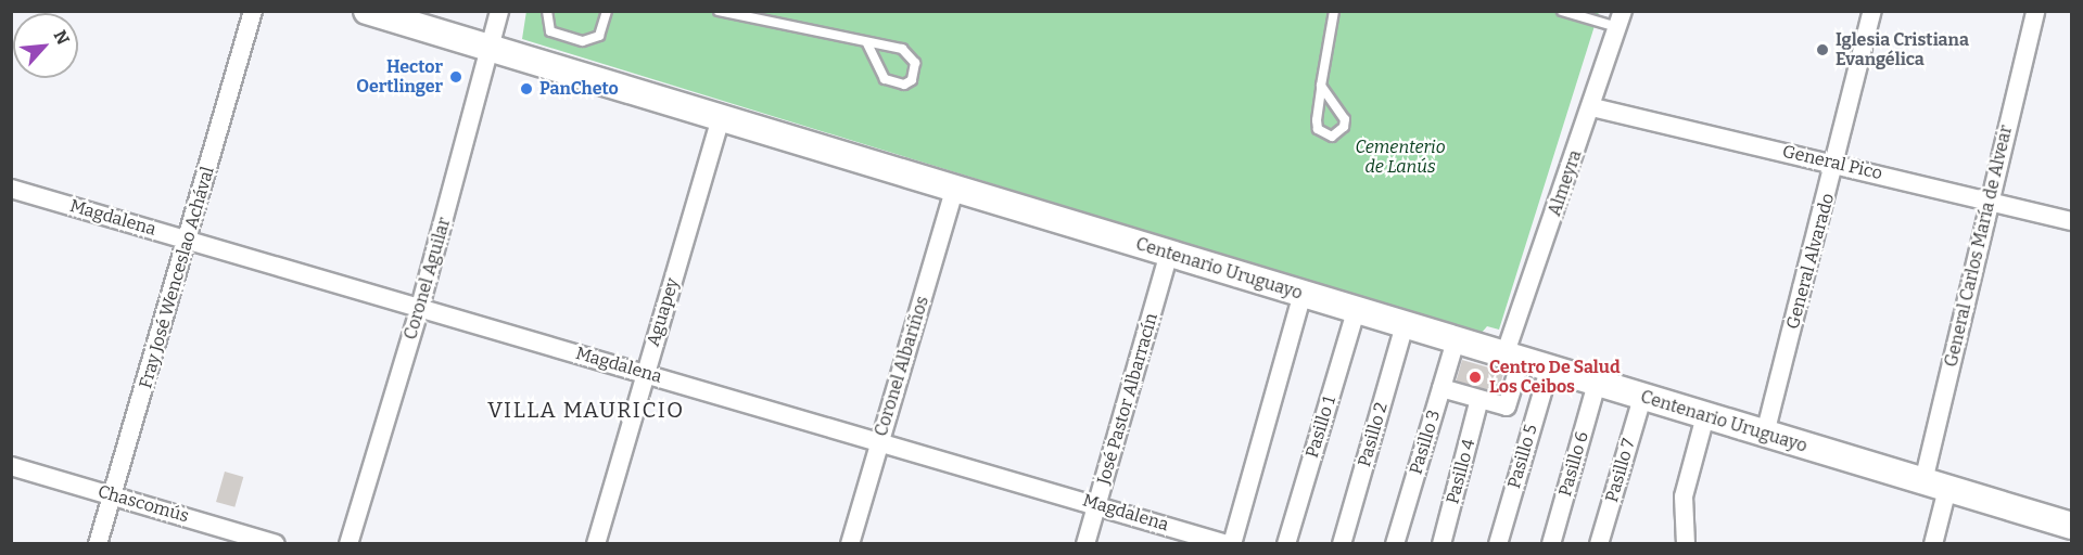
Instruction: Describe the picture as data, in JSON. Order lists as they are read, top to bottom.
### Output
{
  "streets": {
    "main road": ["Centenario Uruguayo"],
    "street": [
      "General Pico",
      "Almeyra",
      "Magdalena",
      "General Carlos María de Alvear",
      "General Alvarado",
      "Fray José Wenceslao Achával",
      "Coronel Aguilar",
      "Aguapey",
      "Coronel Albariños",
      "José Pastor Albarracín",
      "Pasillo 1",
      "Pasillo 2",
      "Pasillo 3",
      "Pasillo 5",
      "Pasillo 6",
      "Pasillo 7",
      "Pasillo 4",
      "Chascomús"
    ]
  },
  "crossings": [
    ["General Pico", "Almeyra"],
    ["General Pico", "General Carlos María de Alvear"],
    ["General Pico", "General Alvarado"],
    ["Almeyra", "Centenario Uruguayo"],
    ["Almeyra", "Pasillo 4"],
    ["Magdalena", "Fray José Wenceslao Achával"],
    ["Magdalena", "Coronel Aguilar"],
    ["Magdalena", "Aguapey"],
    ["Magdalena", "Coronel Albariños"],
    ["Magdalena", "José Pastor Albarracín"],
    ["General Carlos María de Alvear", "Centenario Uruguayo"],
    ["General Alvarado", "Centenario Uruguayo"],
    ["Centenario Uruguayo", "Coronel Aguilar"],
    ["Centenario Uruguayo", "Aguapey"],
    ["Centenario Uruguayo", "Coronel Albariños"],
    ["Centenario Uruguayo", "José Pastor Albarracín"],
    ["Centenario Uruguayo", "Pasillo 1"],
    ["Centenario Uruguayo", "Pasillo 2"],
    ["Centenario Uruguayo", "Pasillo 3"],
    ["Centenario Uruguayo", "Pasillo 5"],
    ["Centenario Uruguayo", "Pasillo 6"],
    ["Centenario Uruguayo", "Pasillo 7"],
    ["Fray José Wenceslao Achával", "Chascomús"]
  ],
  "districts": ["VILLA MAURICIO"],
  "parks": ["Cementerio de Lanús"],
  "places": [
    "Iglesia Cristiana Evangélica",
    "Hector Oertlinger",
    "PanCheto",
    "Centro De Salud Los Ceibos"
  ],
  "north": "top right"
}
